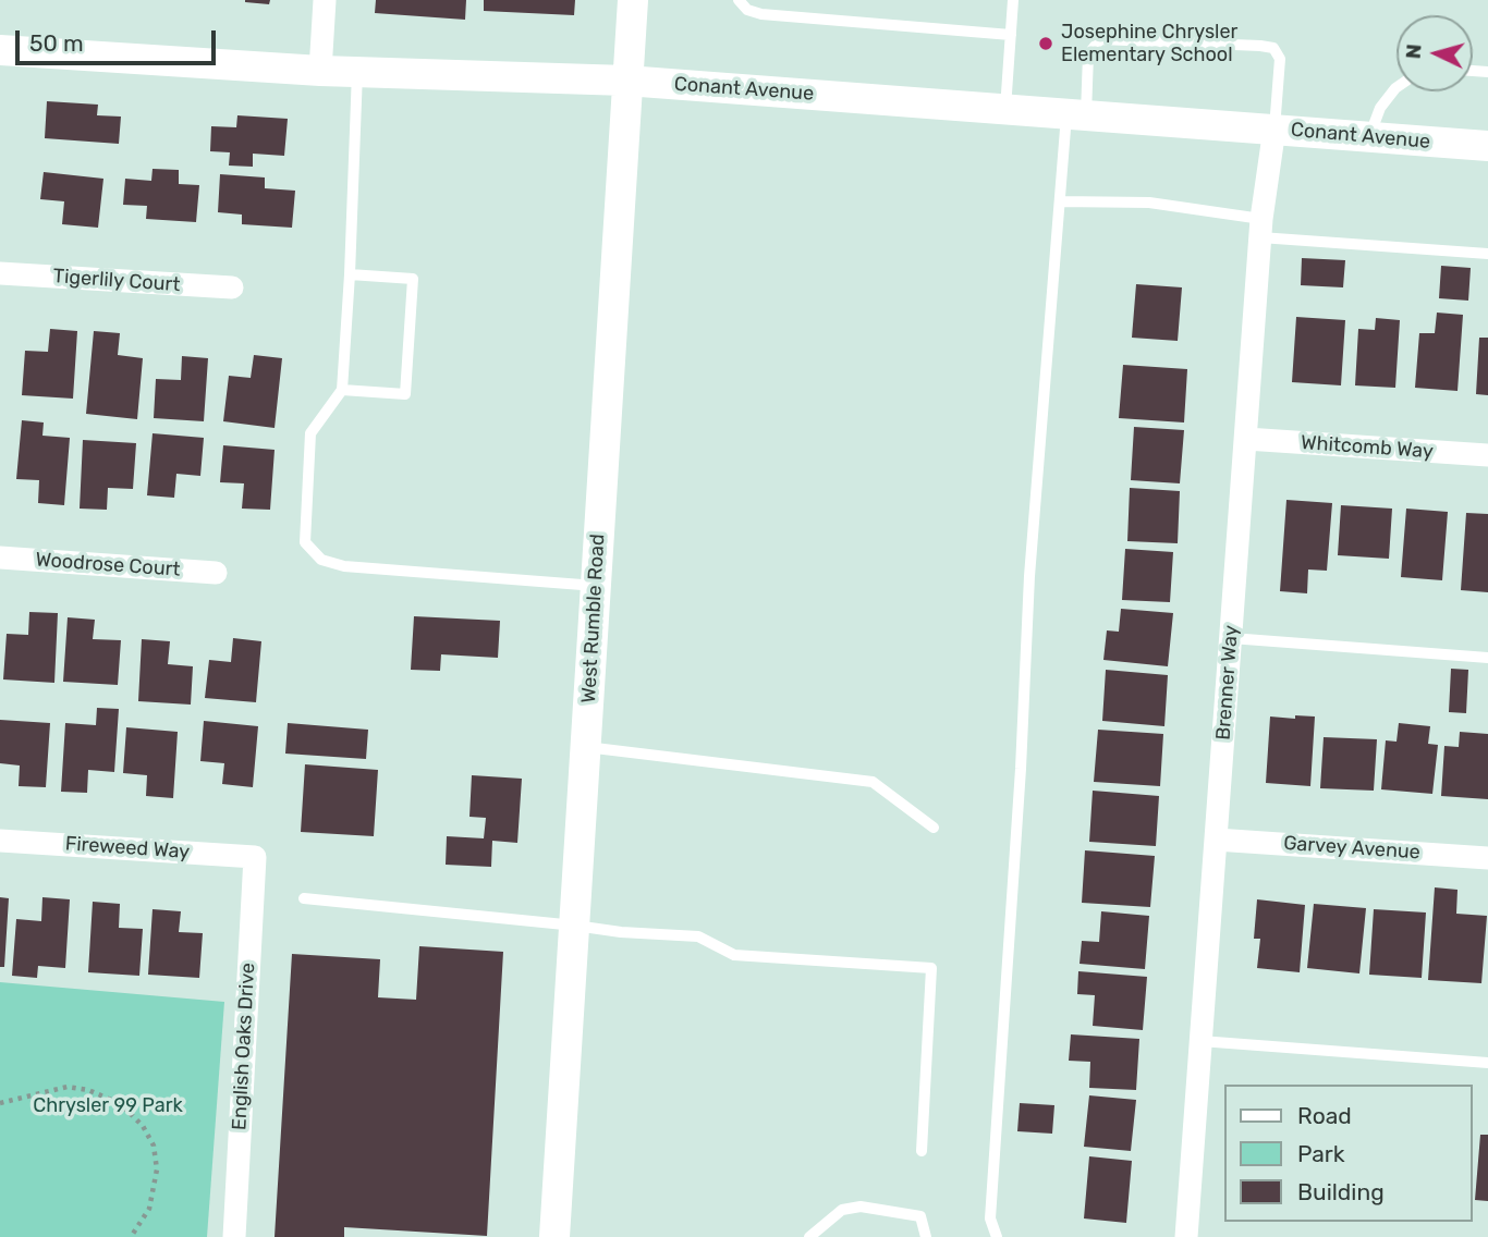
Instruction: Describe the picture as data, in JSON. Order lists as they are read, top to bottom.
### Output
{
  "streets": {
    "street": [
      "Conant Avenue",
      "Tigerlily Court",
      "Whitcomb Way",
      "Woodrose Court",
      "West Rumble Road",
      "Brenner Way",
      "Fireweed Way",
      "Garvey Avenue",
      "English Oaks Drive"
    ]
  },
  "crossings": [
    ["Conant Avenue", "West Rumble Road"],
    ["Conant Avenue", "Brenner Way"],
    ["Whitcomb Way", "Brenner Way"],
    ["Brenner Way", "Garvey Avenue"],
    ["Fireweed Way", "English Oaks Drive"]
  ],
  "parks": ["Chrysler 99 Park"],
  "places": ["Josephine Chrysler Elementary School"],
  "legend": ["Road", "Park", "Building"],
  "scale_bar": "50 m",
  "north": "left"
}
